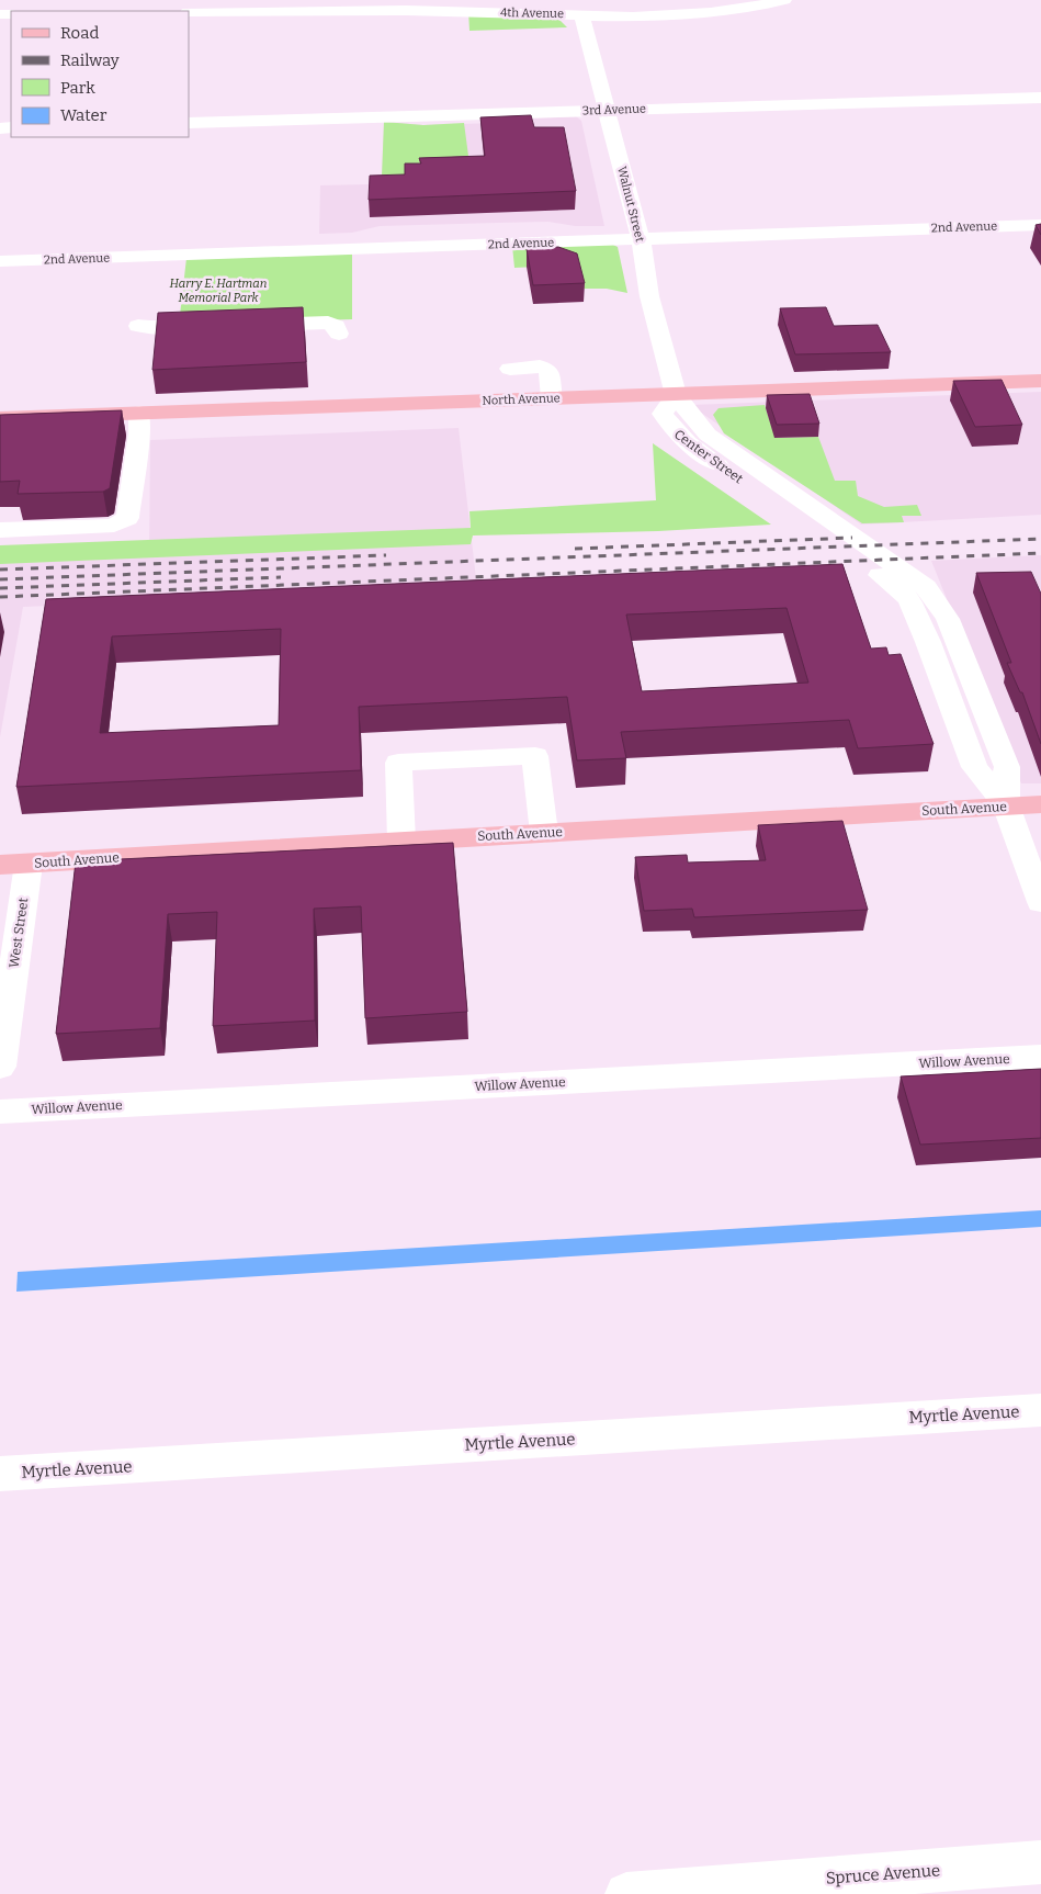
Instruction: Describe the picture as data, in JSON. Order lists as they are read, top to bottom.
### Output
{
  "streets": {
    "main road": ["North Avenue", "South Avenue"],
    "street": [
      "4th Avenue",
      "3rd Avenue",
      "Walnut Street",
      "2nd Avenue",
      "Center Street",
      "West Street",
      "Willow Avenue",
      "Myrtle Avenue",
      "Spruce Avenue"
    ]
  },
  "crossings": [
    ["4th Avenue", "Walnut Street"],
    ["3rd Avenue", "Walnut Street"],
    ["Walnut Street", "2nd Avenue"],
    ["Walnut Street", "North Avenue"],
    ["Walnut Street", "Center Street"],
    ["North Avenue", "Center Street"],
    ["Center Street", "South Avenue"],
    ["South Avenue", "West Street"]
  ],
  "parks": ["Harry E. Hartman Memorial Park"],
  "legend": [
    "Road",
    "Railway",
    "Park",
    "Water"
  ]
}
